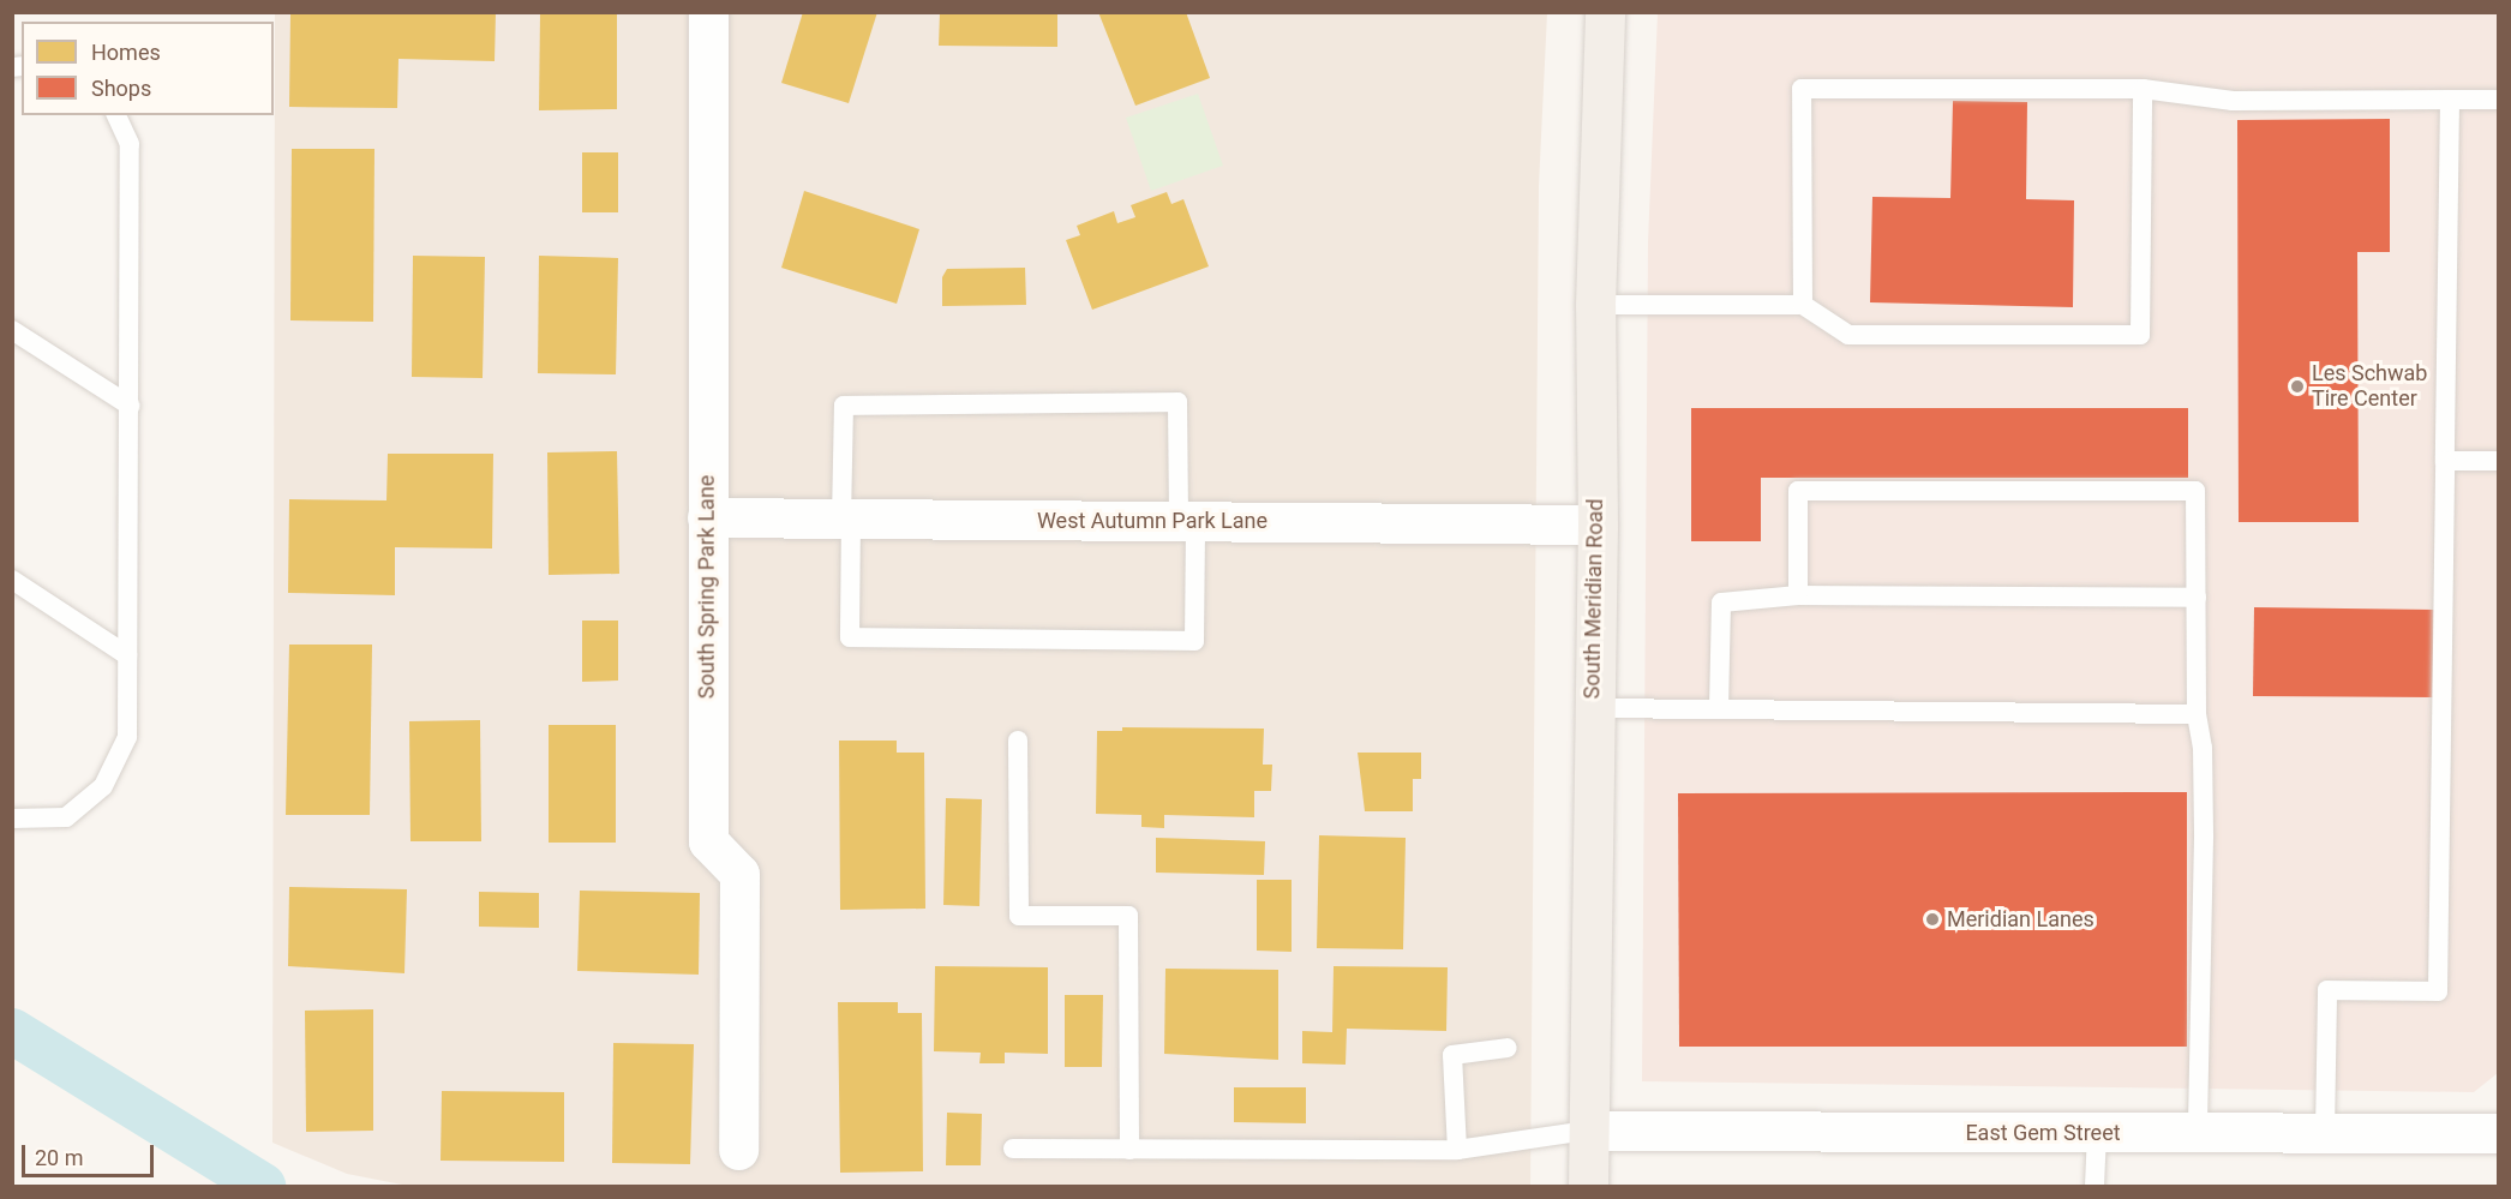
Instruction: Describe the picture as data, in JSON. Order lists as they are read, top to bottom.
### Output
{
  "streets": {
    "main road": ["South Meridian Road"],
    "street": ["West Autumn Park Lane", "South Spring Park Lane", "East Gem Street"]
  },
  "crossings": [
    ["West Autumn Park Lane", "South Spring Park Lane"],
    ["West Autumn Park Lane", "South Meridian Road"],
    ["South Meridian Road", "East Gem Street"]
  ],
  "places": ["Les Schwab Tire Center", "Meridian Lanes"],
  "legend": ["Homes", "Shops"],
  "scale_bar": "20 m"
}
